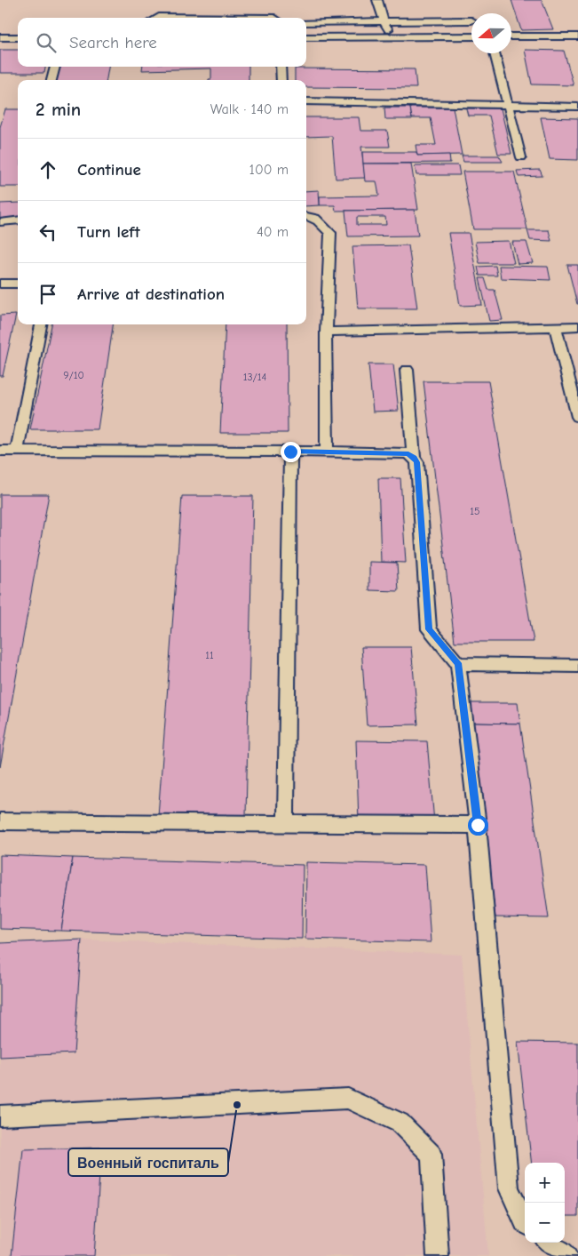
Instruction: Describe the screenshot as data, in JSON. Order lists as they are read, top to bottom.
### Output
{
  "places": ["Военный госпиталь"],
  "house_numbers": [
    "9/10",
    "13/14",
    "15",
    "11"
  ],
  "north": "left",
  "page": {
    "search": "Search here",
    "heading": ["2 min", "Walk · 140 m"],
    "list": [
      ["Continue", "100 m"],
      ["Turn left", "40 m"],
      "Arrive at destination"
    ],
    "map_buttons": ["+", "−"]
  }
}
